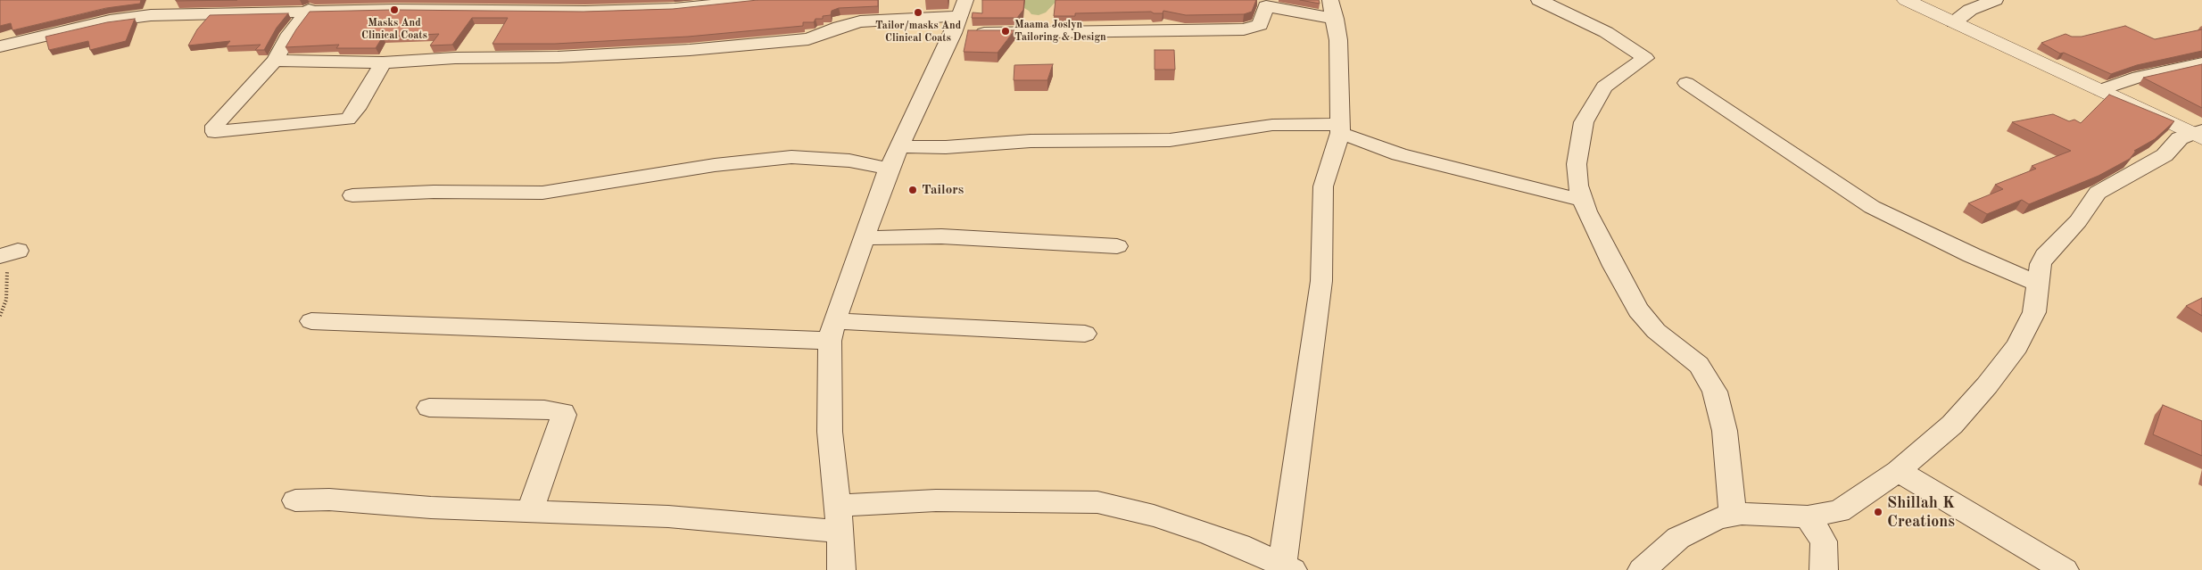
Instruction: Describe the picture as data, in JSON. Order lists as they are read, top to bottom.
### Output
{
  "places": [
    "Masks And Clinical Coats",
    "Tailor/masks And Clinical Coats",
    "Maama Joslyn Tailoring & Design",
    "Tailors",
    "Shillah K Creations"
  ]
}
